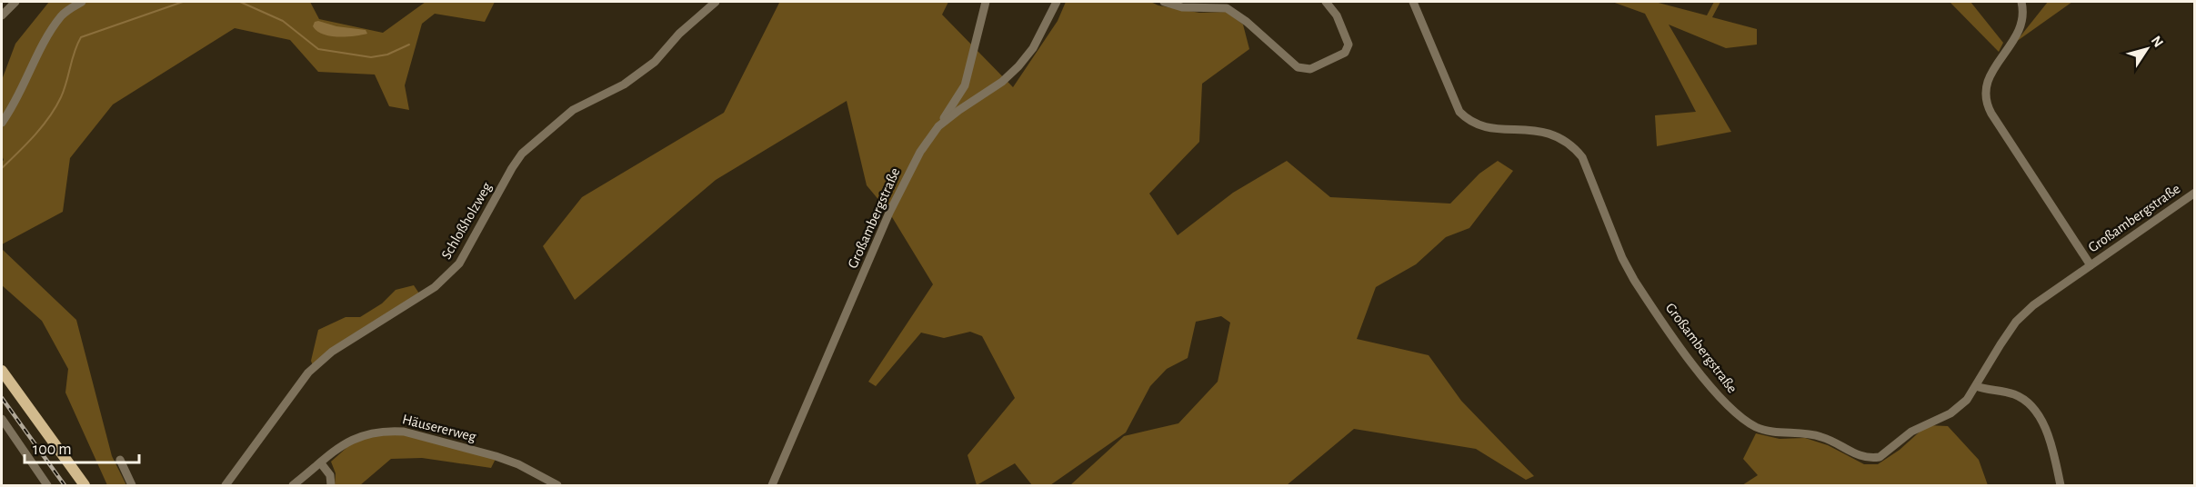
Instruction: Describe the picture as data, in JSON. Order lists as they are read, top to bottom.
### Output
{
  "streets": {
    "street": ["Großambergstraße", "Schloßholzweg", "Häusererweg"]
  },
  "scale_bar": "100 m",
  "north": "top right"
}
